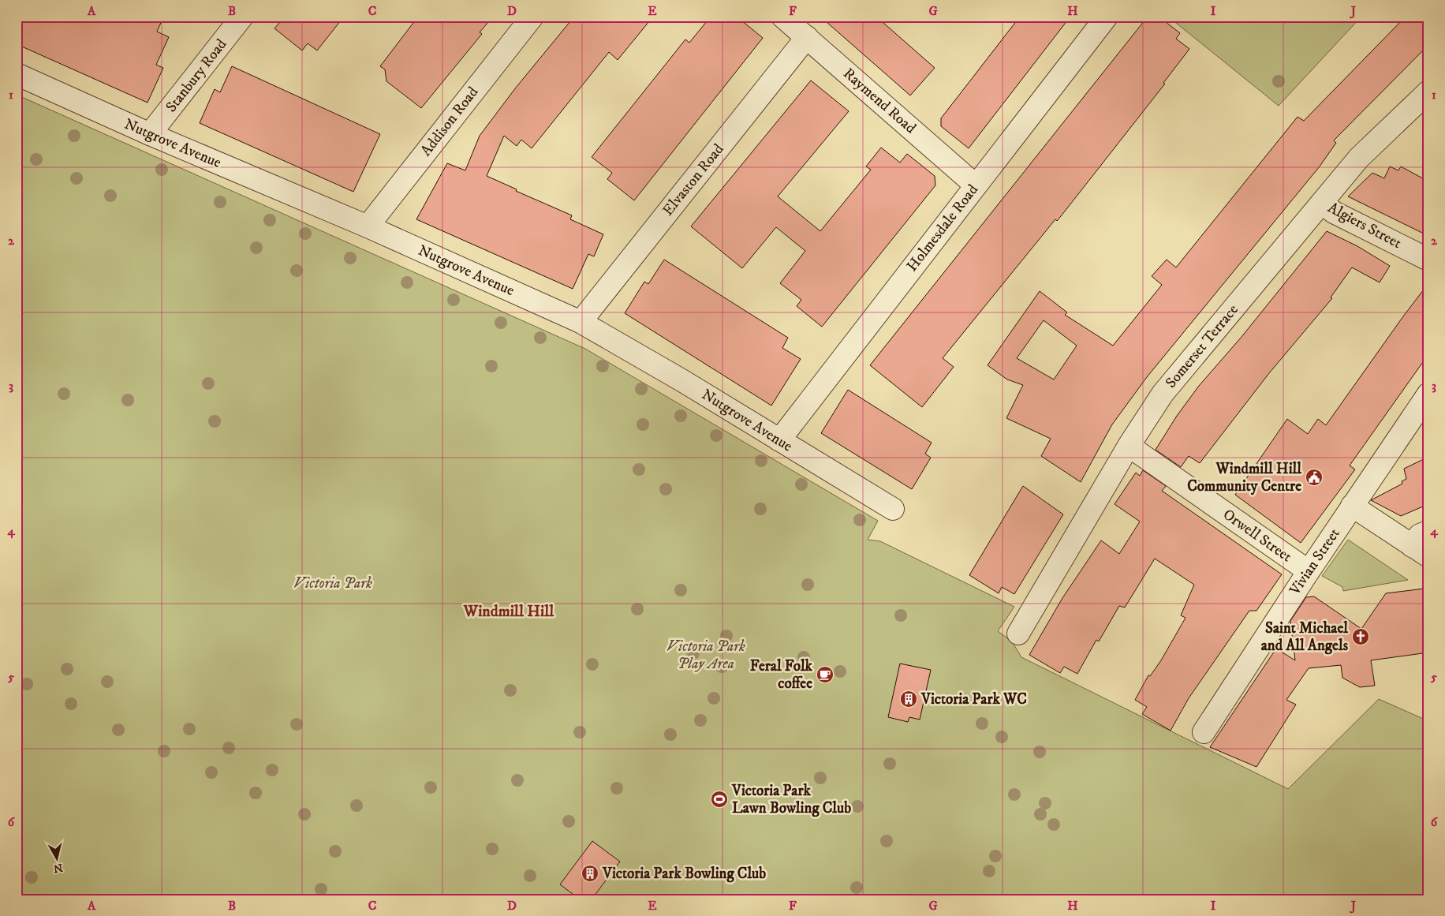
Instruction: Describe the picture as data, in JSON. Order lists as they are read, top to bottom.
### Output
{
  "streets": {
    "street": [
      "Stanbury Road",
      "Raymend Road",
      "Addison Road",
      "Nutgrove Avenue",
      "Elvaston Road",
      "Algiers Street",
      "Holmesdale Road",
      "Somerset Terrace",
      "Orwell Street",
      "Vivian Street"
    ]
  },
  "crossings": [
    ["Stanbury Road", "Nutgrove Avenue"],
    ["Raymend Road", "Elvaston Road"],
    ["Raymend Road", "Holmesdale Road"],
    ["Addison Road", "Nutgrove Avenue"],
    ["Nutgrove Avenue", "Elvaston Road"],
    ["Nutgrove Avenue", "Holmesdale Road"],
    ["Algiers Street", "Somerset Terrace"],
    ["Somerset Terrace", "Orwell Street"],
    ["Orwell Street", "Vivian Street"]
  ],
  "districts": ["Windmill Hill"],
  "parks": ["Victoria Park", "Victoria Park Play Area"],
  "places": {
    "public building": ["Windmill Hill Community Centre"],
    "church": ["Saint Michael and All Angels"],
    "cafe": ["Feral Folk coffee"],
    "building": ["Victoria Park WC", "Victoria Park Bowling Club"],
    "sports": ["Victoria Park Lawn Bowling Club"]
  },
  "north": "bottom",
  "grid": {
    "columns": [
      "A",
      "B",
      "C",
      "D",
      "E",
      "F",
      "G",
      "H",
      "I",
      "J"
    ],
    "rows": [
      "1",
      "2",
      "3",
      "4",
      "5",
      "6"
    ]
  }
}
